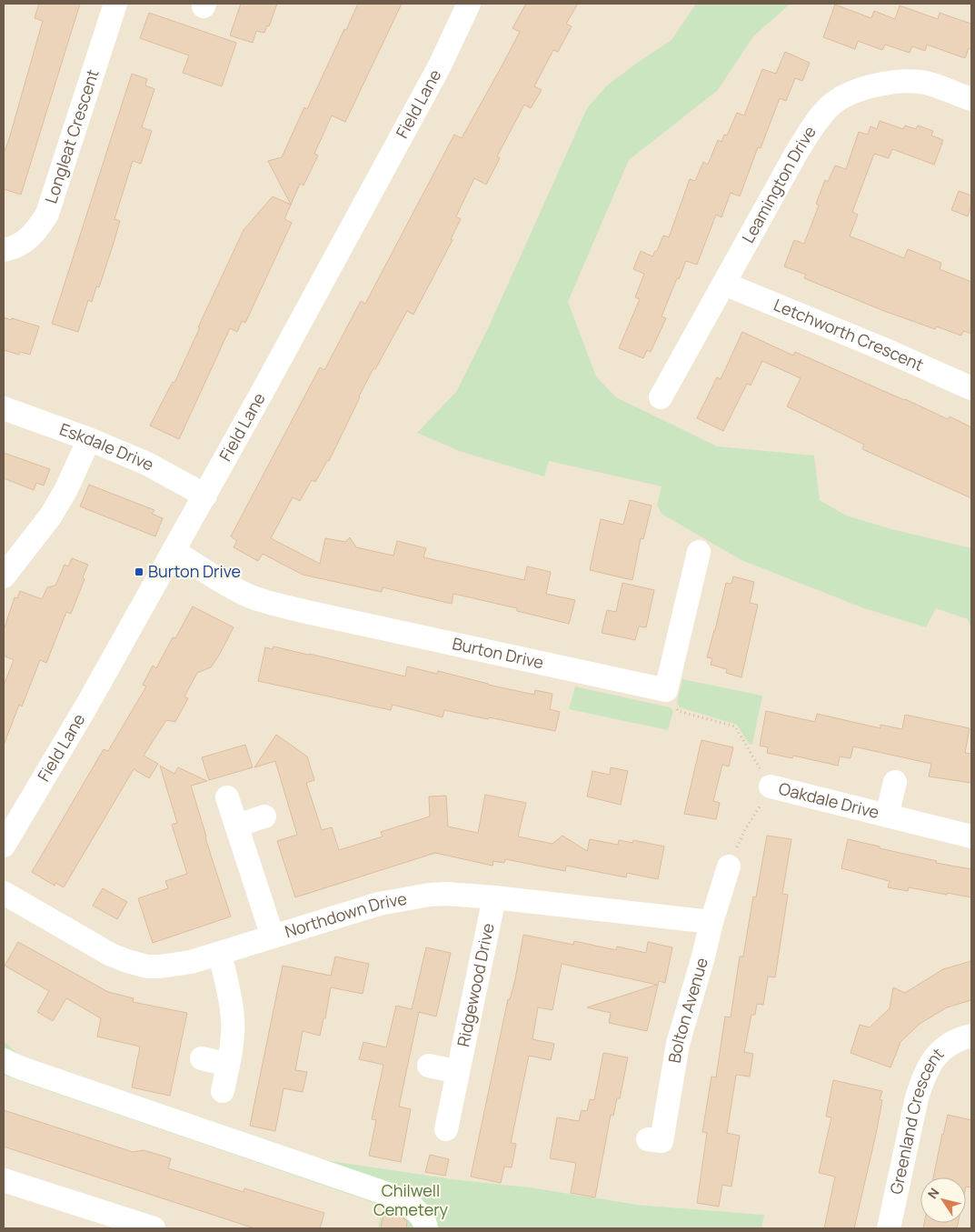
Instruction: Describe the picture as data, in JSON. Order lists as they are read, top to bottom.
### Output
{
  "streets": {
    "street": [
      "Field Lane",
      "Longleat Crescent",
      "Leamington Drive",
      "Letchworth Crescent",
      "Eskdale Drive",
      "Burton Drive",
      "Oakdale Drive",
      "Northdown Drive",
      "Ridgewood Drive",
      "Bolton Avenue",
      "Greenland Crescent"
    ]
  },
  "crossings": [
    ["Field Lane", "Eskdale Drive"],
    ["Field Lane", "Burton Drive"],
    ["Leamington Drive", "Letchworth Crescent"],
    ["Northdown Drive", "Ridgewood Drive"],
    ["Northdown Drive", "Bolton Avenue"]
  ],
  "parks": ["Chilwell Cemetery"],
  "places": {
    "transit": ["Burton Drive"]
  },
  "north": "top left"
}
